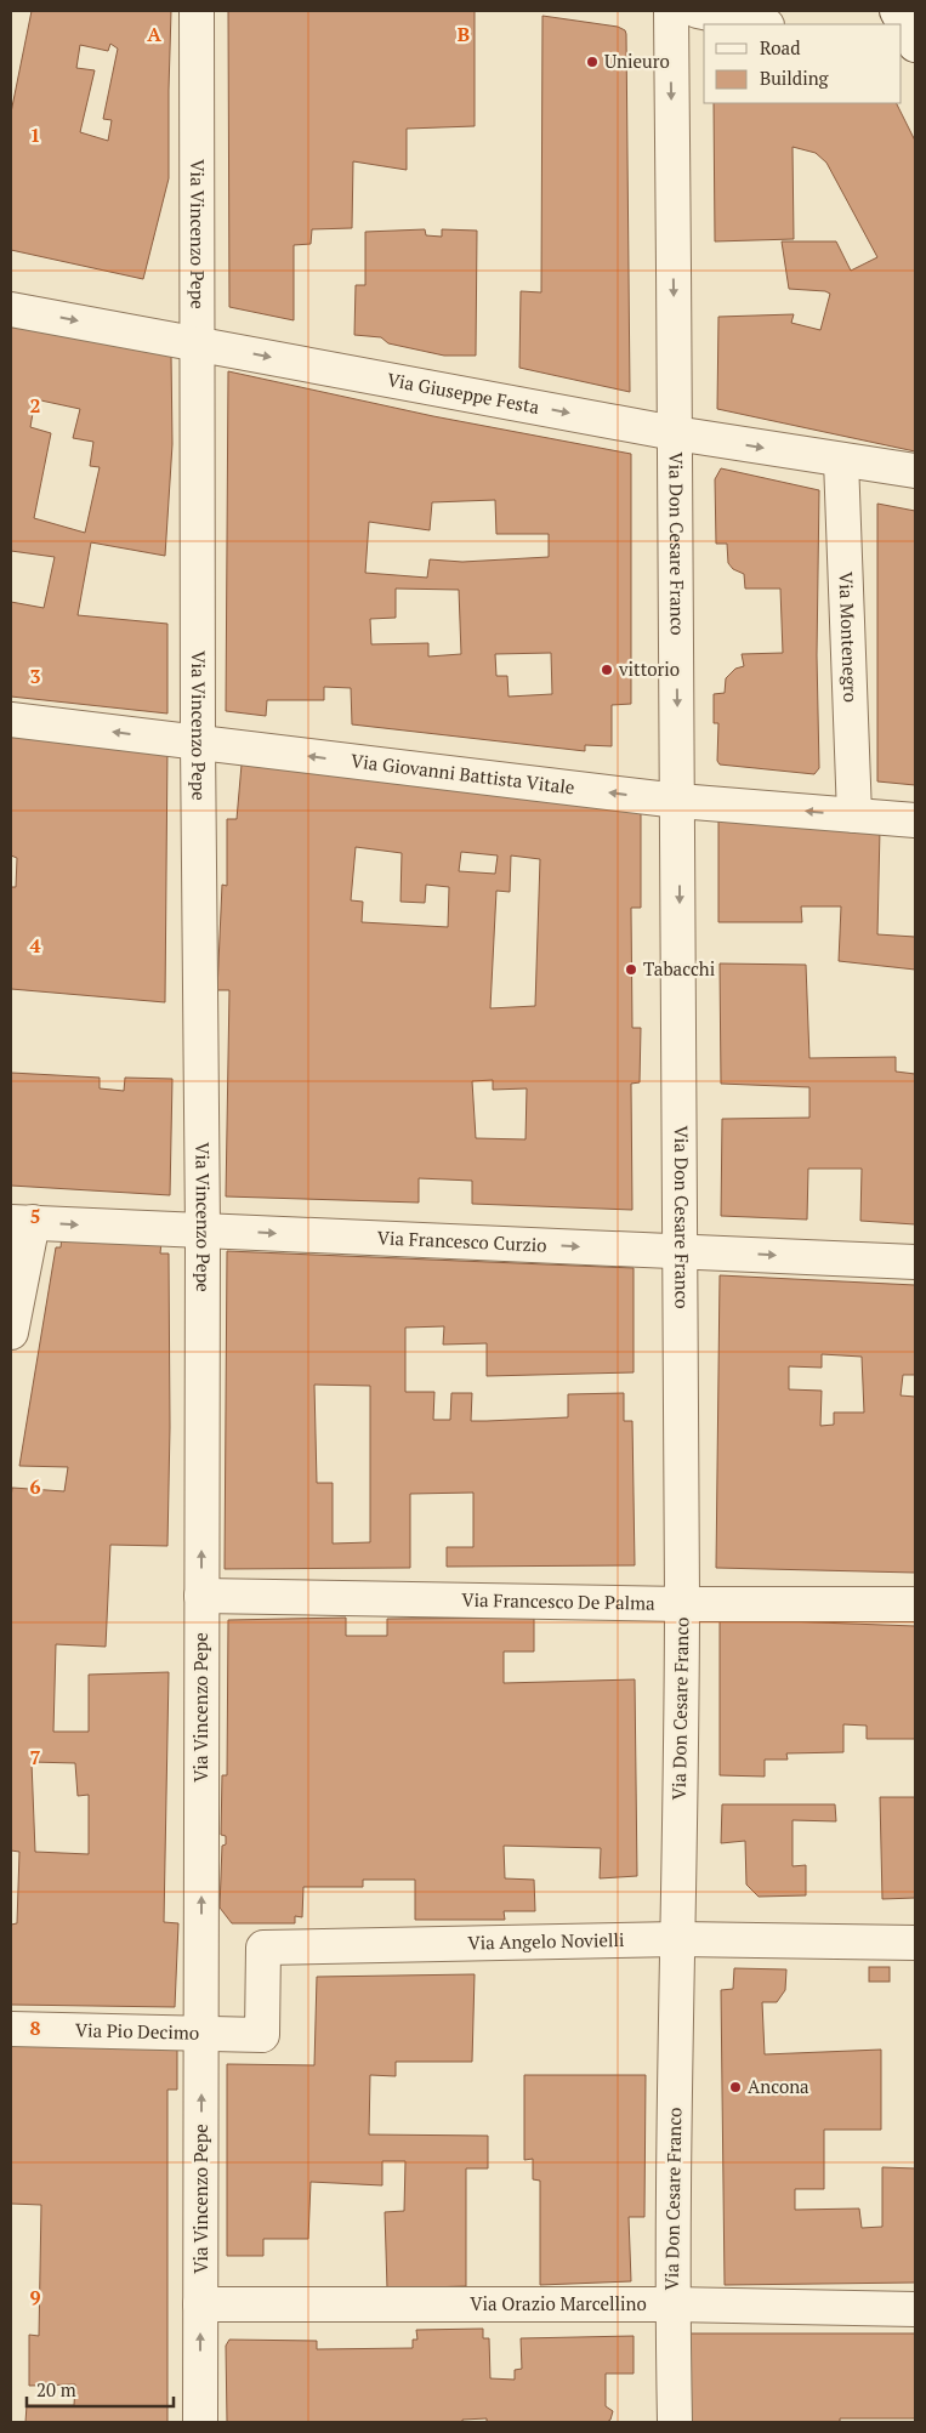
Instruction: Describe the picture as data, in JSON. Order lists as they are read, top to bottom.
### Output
{
  "streets": {
    "street": [
      "Via Vincenzo Pepe",
      "Via Giuseppe Festa",
      "Via Don Cesare Franco",
      "Via Montenegro",
      "Via Giovanni Battista Vitale",
      "Via Francesco Curzio",
      "Via Francesco De Palma",
      "Via Angelo Novielli",
      "Via Pio Decimo",
      "Via Orazio Marcellino"
    ]
  },
  "crossings": [
    ["Via Vincenzo Pepe", "Via Giuseppe Festa"],
    ["Via Vincenzo Pepe", "Via Giovanni Battista Vitale"],
    ["Via Vincenzo Pepe", "Via Francesco Curzio"],
    ["Via Vincenzo Pepe", "Via Francesco De Palma"],
    ["Via Vincenzo Pepe", "Via Pio Decimo"],
    ["Via Vincenzo Pepe", "Via Orazio Marcellino"],
    ["Via Giuseppe Festa", "Via Don Cesare Franco"],
    ["Via Giuseppe Festa", "Via Montenegro"],
    ["Via Don Cesare Franco", "Via Giovanni Battista Vitale"],
    ["Via Don Cesare Franco", "Via Francesco Curzio"],
    ["Via Don Cesare Franco", "Via Francesco De Palma"],
    ["Via Don Cesare Franco", "Via Angelo Novielli"],
    ["Via Don Cesare Franco", "Via Orazio Marcellino"],
    ["Via Montenegro", "Via Giovanni Battista Vitale"],
    ["Via Angelo Novielli", "Via Pio Decimo"]
  ],
  "one_way": [
    "Via Vincenzo Pepe",
    "Via Giuseppe Festa",
    "Via Don Cesare Franco",
    "Via Giovanni Battista Vitale",
    "Via Francesco Curzio"
  ],
  "places": [
    "Unieuro",
    "vittorio",
    "Tabacchi",
    "Ancona"
  ],
  "legend": ["Road", "Building"],
  "scale_bar": "20 m",
  "grid": {
    "columns": ["A", "B"],
    "rows": [
      "1",
      "2",
      "3",
      "4",
      "5",
      "6",
      "7",
      "8",
      "9"
    ]
  }
}
